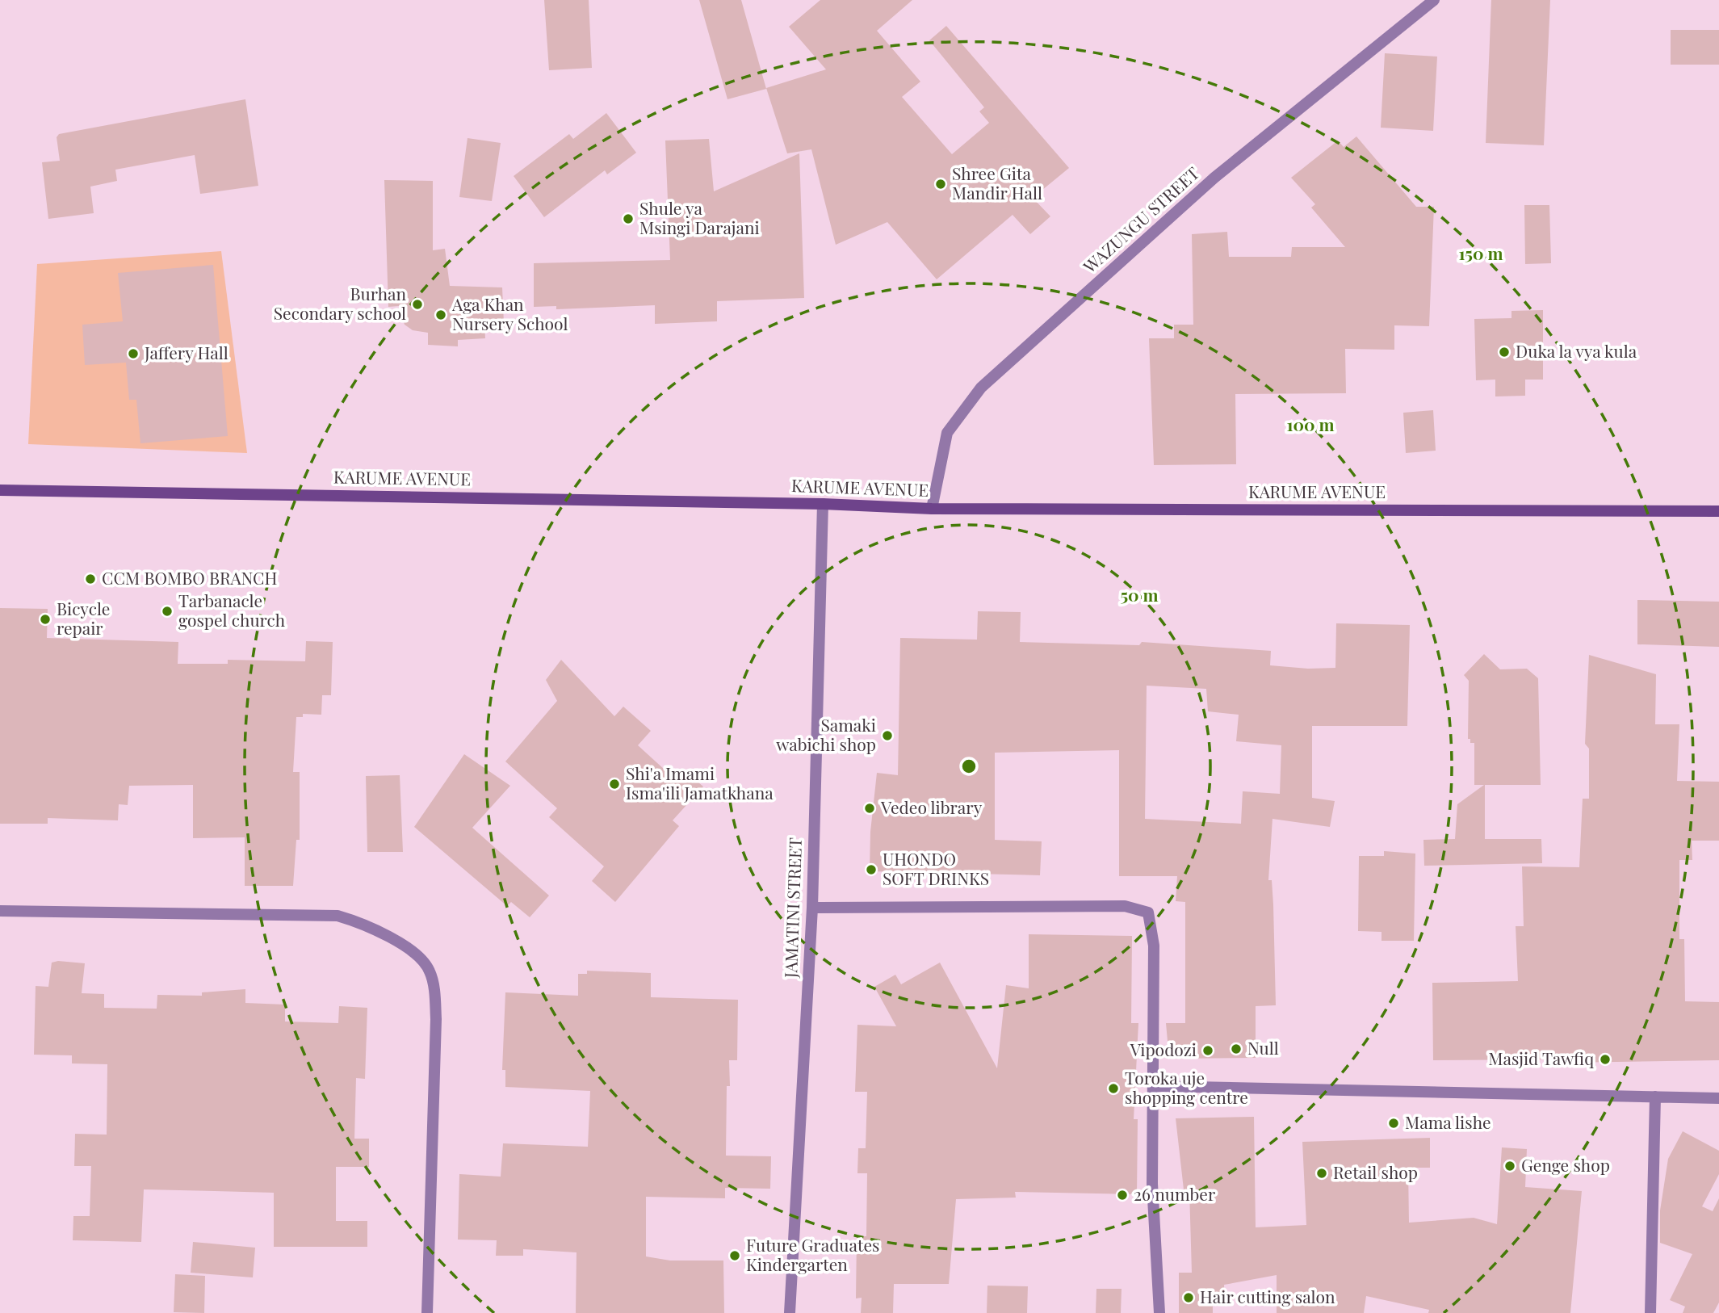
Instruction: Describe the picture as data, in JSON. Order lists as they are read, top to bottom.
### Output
{
  "streets": {
    "main road": ["KARUME AVENUE"],
    "street": ["WAZUNGU STREET", "JAMATINI STREET"]
  },
  "crossings": [
    ["WAZUNGU STREET", "KARUME AVENUE"],
    ["KARUME AVENUE", "JAMATINI STREET"]
  ],
  "places": [
    "Shree Gita Mandir Hall",
    "Shule ya Msingi Darajani",
    "Burhan Secondary school",
    "Aga Khan Nursery School",
    "Duka la vya kula",
    "Jaffery Hall",
    "CCM BOMBO BRANCH",
    "Tarbanacle gospel church",
    "Bicycle repair",
    "Samaki wabichi shop",
    "Shi'a Imami Isma'ili Jamatkhana",
    "Vedeo library",
    "UHONDO SOFT DRINKS",
    "Null",
    "Vipodozi",
    "Masjid Tawfiq",
    "Toroka uje shopping centre",
    "Mama lishe",
    "Genge shop",
    "Retail shop",
    "26 number",
    "Future Graduates Kindergarten",
    "Hair cutting salon"
  ],
  "rings": ["150 m", "100 m", "50 m"]
}
